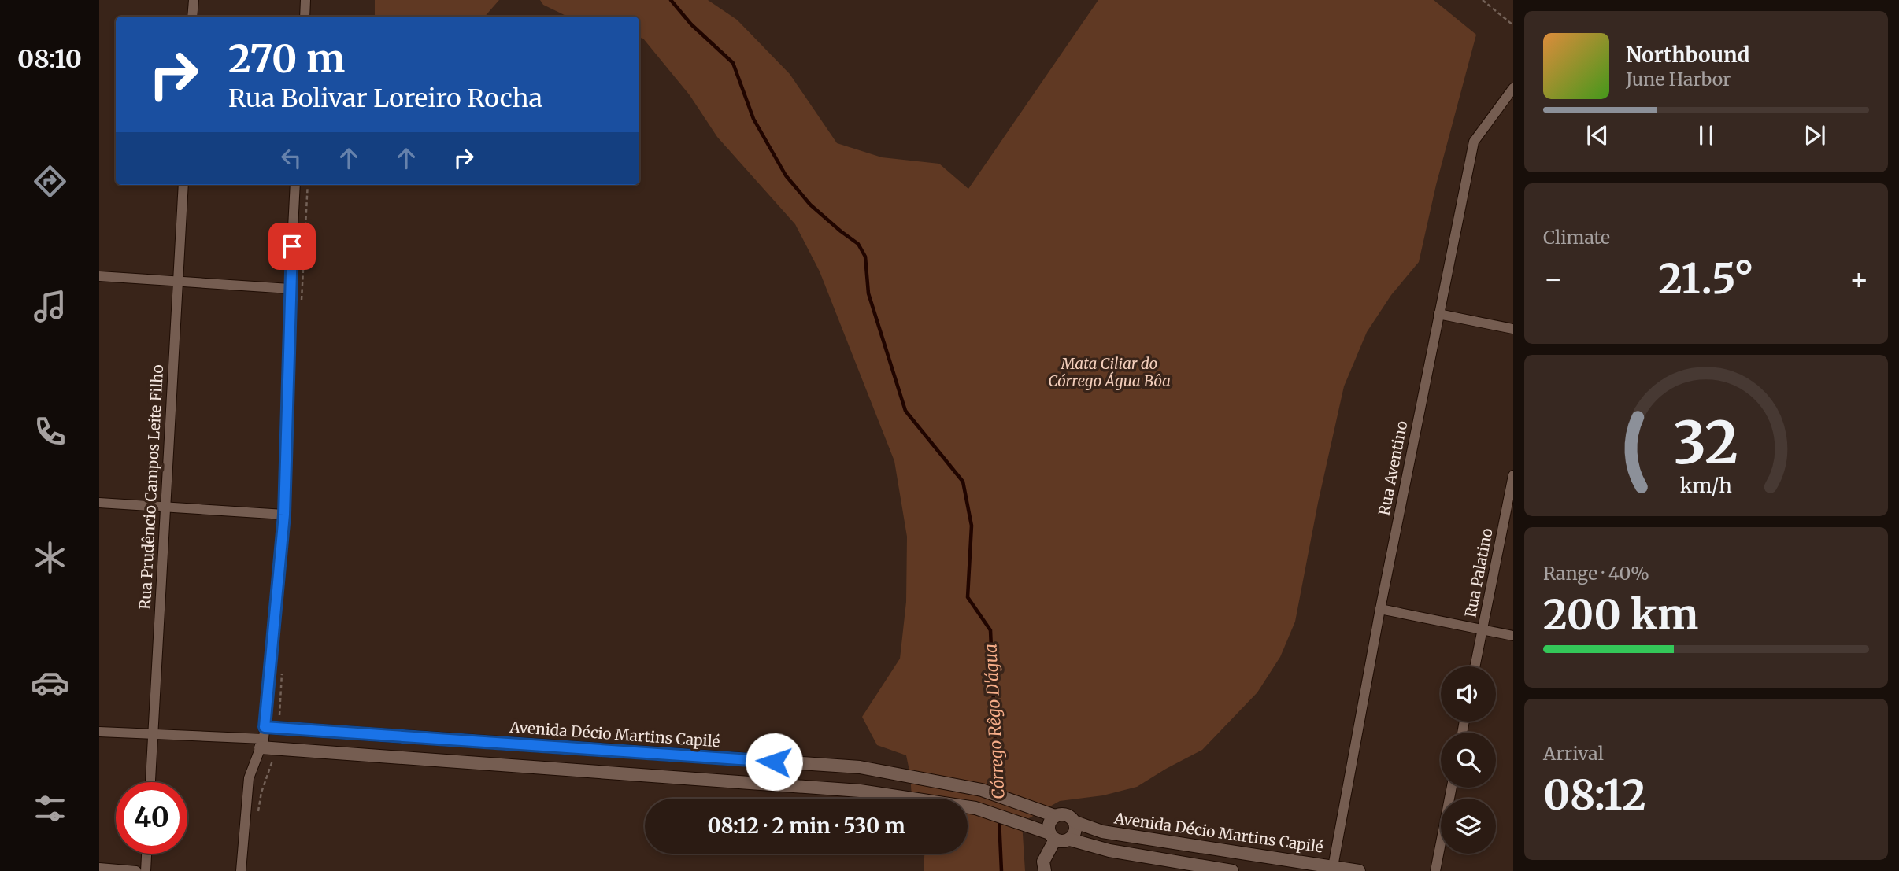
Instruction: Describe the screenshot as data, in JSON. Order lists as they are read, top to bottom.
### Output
{
  "streets": {
    "street": [
      "Rua Aventino",
      "Rua Prudêncio Campos Leite Filho",
      "Rua Palatino",
      "Avenida Décio Martins Capilé"
    ]
  },
  "crossings": [
    ["Rua Aventino", "Avenida Décio Martins Capilé"]
  ],
  "water": ["Córrego Rêgo D'água"],
  "parks": ["Mata Ciliar do Córrego Água Bôa"],
  "page": {
    "tabs": "08:10",
    "turn": ["270 m", "Rua Bolivar Loreiro Rocha"],
    "song": ["Northbound", "June Harbor"],
    "tile": [
      "Climate",
      ["Range · 40%", "200 km"],
      ["Arrival", "08:12"]
    ],
    "heat": ["−", "21.5°", "+"],
    "limit": "40",
    "trip": "08:12 · 2 min · 530 m",
    "gauge": ["32", "km/h"]
  }
}
